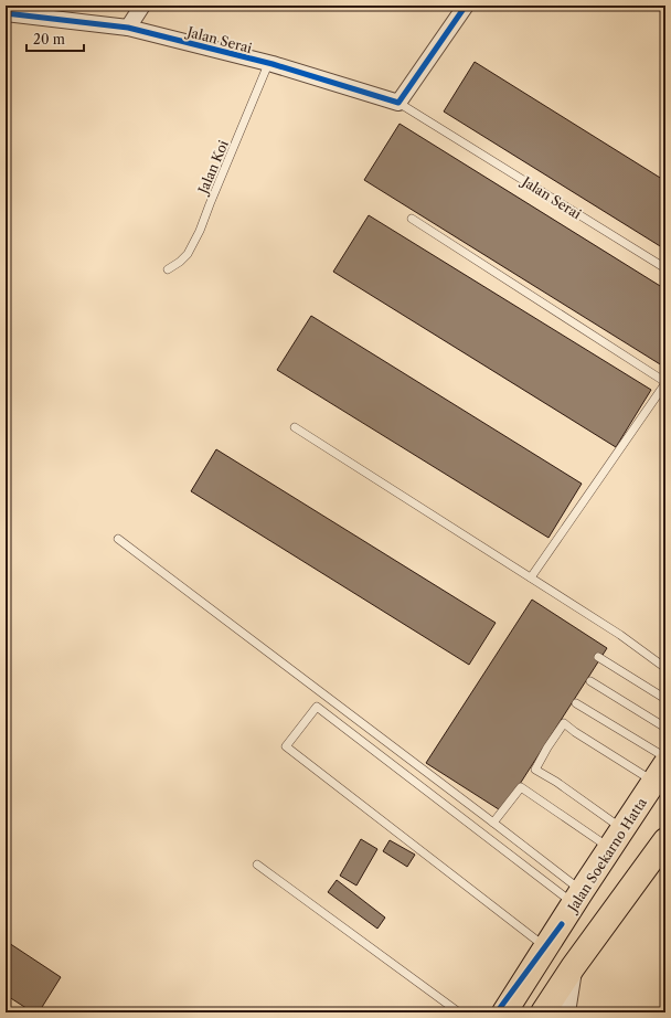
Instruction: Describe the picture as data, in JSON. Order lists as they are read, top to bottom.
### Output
{
  "streets": {
    "main road": ["Jalan Soekarno Hatta"],
    "street": ["Jalan Serai"],
    "lane": ["Jalan Koi"]
  },
  "crossings": [
    ["Jalan Serai", "Jalan Koi"]
  ],
  "scale_bar": "20 m"
}
